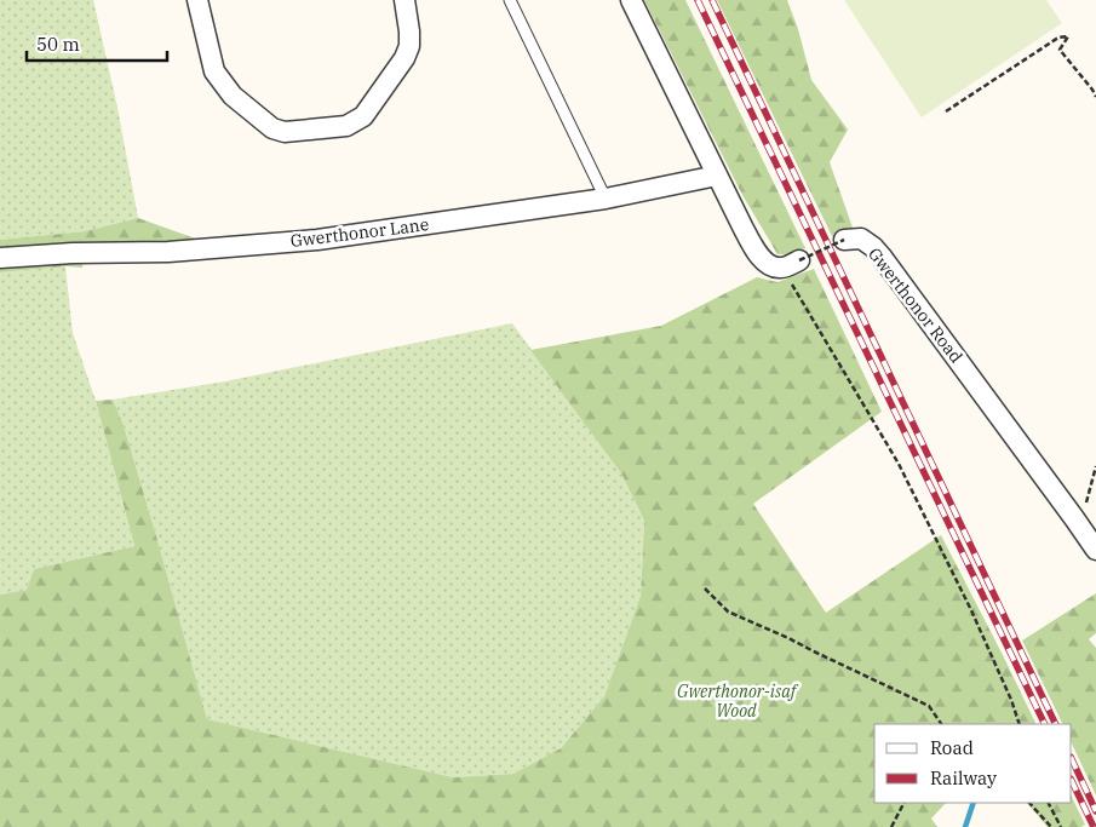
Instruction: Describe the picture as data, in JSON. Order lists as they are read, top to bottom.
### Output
{
  "streets": {
    "street": ["Gwerthonor Lane", "Gwerthonor Road"]
  },
  "parks": ["Gwerthonor-isaf Wood"],
  "legend": ["Road", "Railway"],
  "scale_bar": "50 m"
}
